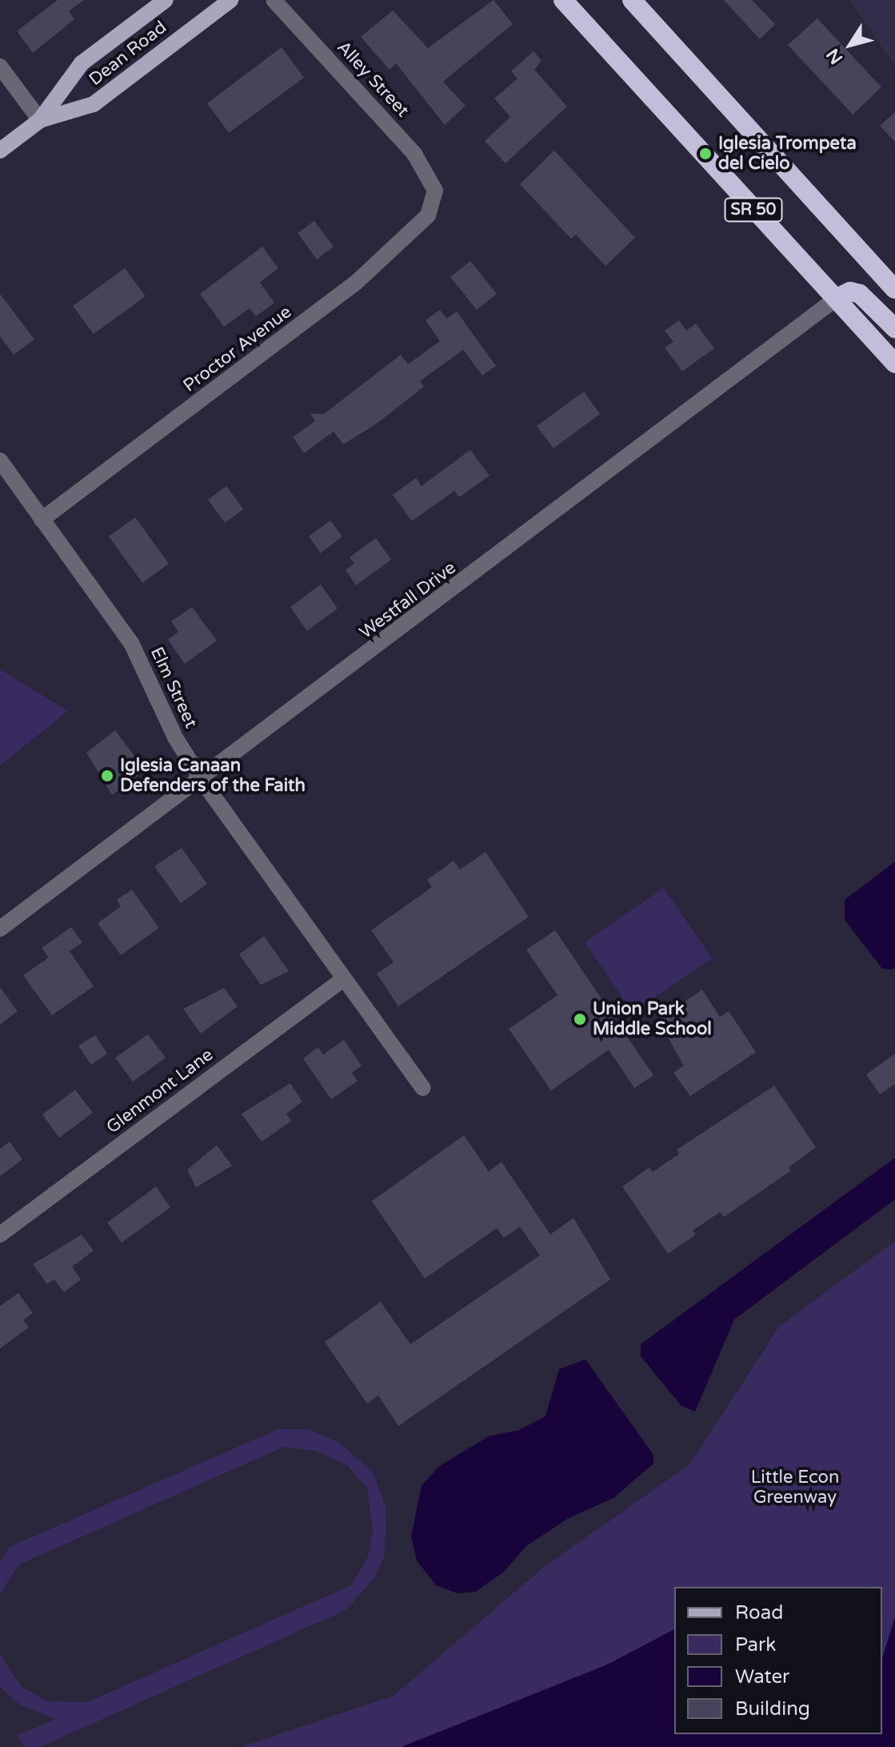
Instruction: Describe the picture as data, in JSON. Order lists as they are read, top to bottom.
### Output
{
  "streets": {
    "highway": ["SR 50"],
    "main road": ["Dean Road"],
    "street": [
      "Alley Street",
      "Proctor Avenue",
      "Westfall Drive",
      "Elm Street",
      "Glenmont Lane"
    ]
  },
  "crossings": [
    ["Alley Street", "Proctor Avenue"],
    ["SR 50", "Westfall Drive"],
    ["Proctor Avenue", "Elm Street"],
    ["Westfall Drive", "Elm Street"],
    ["Elm Street", "Glenmont Lane"]
  ],
  "parks": ["Little Econ Greenway"],
  "places": ["Iglesia Trompeta del Cielo", "Iglesia Canaan Defenders of the Faith", "Union Park Middle School"],
  "legend": [
    "Road",
    "Park",
    "Water",
    "Building"
  ],
  "north": "bottom left"
}
